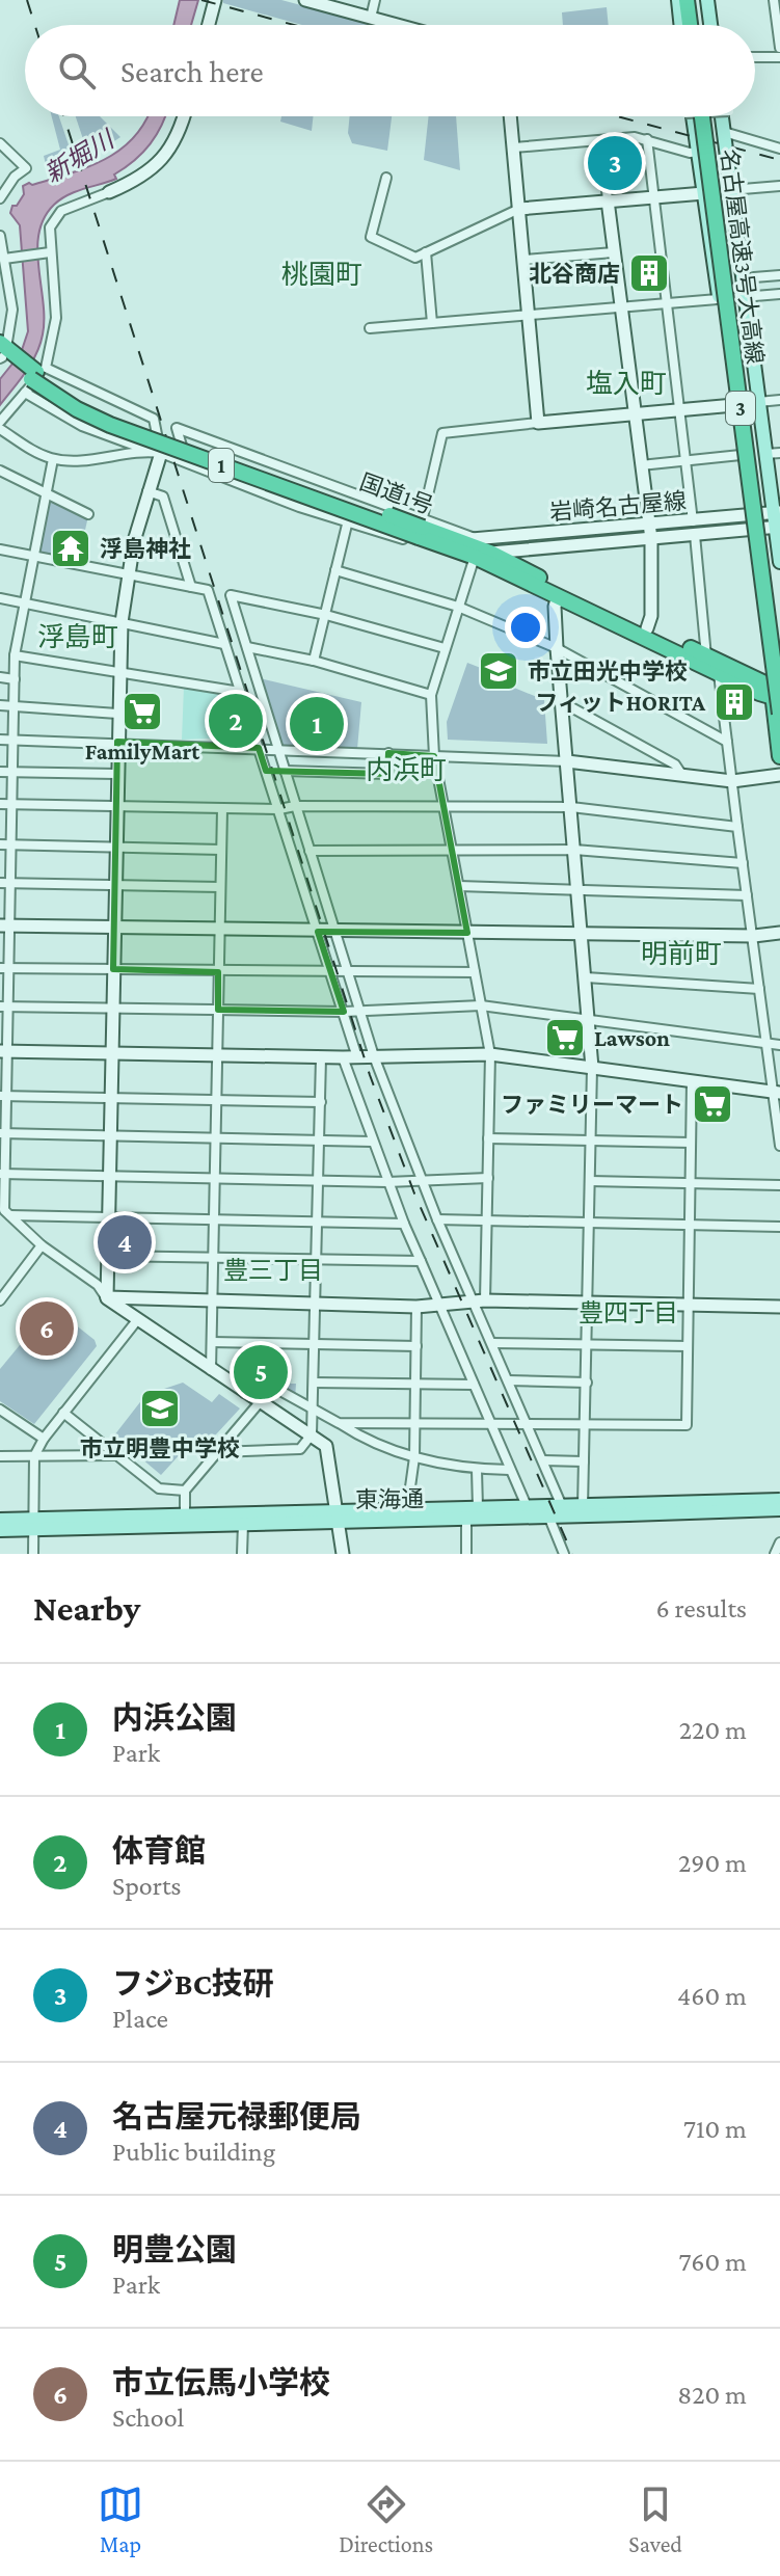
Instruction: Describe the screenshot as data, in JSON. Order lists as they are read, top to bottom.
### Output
{
  "streets": {
    "highway": [
      "名古屋高速3号大高線",
      "3",
      "1",
      "国道1号"
    ],
    "main road": ["東海通"],
    "street": ["岩崎名古屋線"]
  },
  "crossings": [
    ["国道1号", "岩崎名古屋線"]
  ],
  "districts": [
    "桃園町",
    "塩入町",
    "浮島町",
    "内浜町",
    "明前町",
    "豊三丁目",
    "豊四丁目"
  ],
  "water": ["新堀川"],
  "places": {
    "building": ["北谷商店", "フィットHORITA"],
    "temple": ["浮島神社"],
    "school or university": ["市立田光中学校", "市立明豊中学校"],
    "supermarket": ["FamilyMart", "Lawson", "ファミリーマート"]
  },
  "page": {
    "search": "Search here",
    "pins": [
      "3",
      "2",
      "1",
      "4",
      "6",
      "5"
    ],
    "heading": ["Nearby", "6 results"],
    "list": [
      {
        "mark": "1",
        "name": "内浜公園",
        "note": "Park",
        "value": "220 m"
      },
      {
        "mark": "2",
        "name": "体育館",
        "note": "Sports",
        "value": "290 m"
      },
      {
        "mark": "3",
        "name": "フジBC技研",
        "note": "Place",
        "value": "460 m"
      },
      {
        "mark": "4",
        "name": "名古屋元禄郵便局",
        "note": "Public building",
        "value": "710 m"
      },
      {
        "mark": "5",
        "name": "明豊公園",
        "note": "Park",
        "value": "760 m"
      },
      {
        "mark": "6",
        "name": "市立伝馬小学校",
        "note": "School",
        "value": "820 m"
      }
    ],
    "nav": ["Map", "Directions", "Saved"]
  }
}
